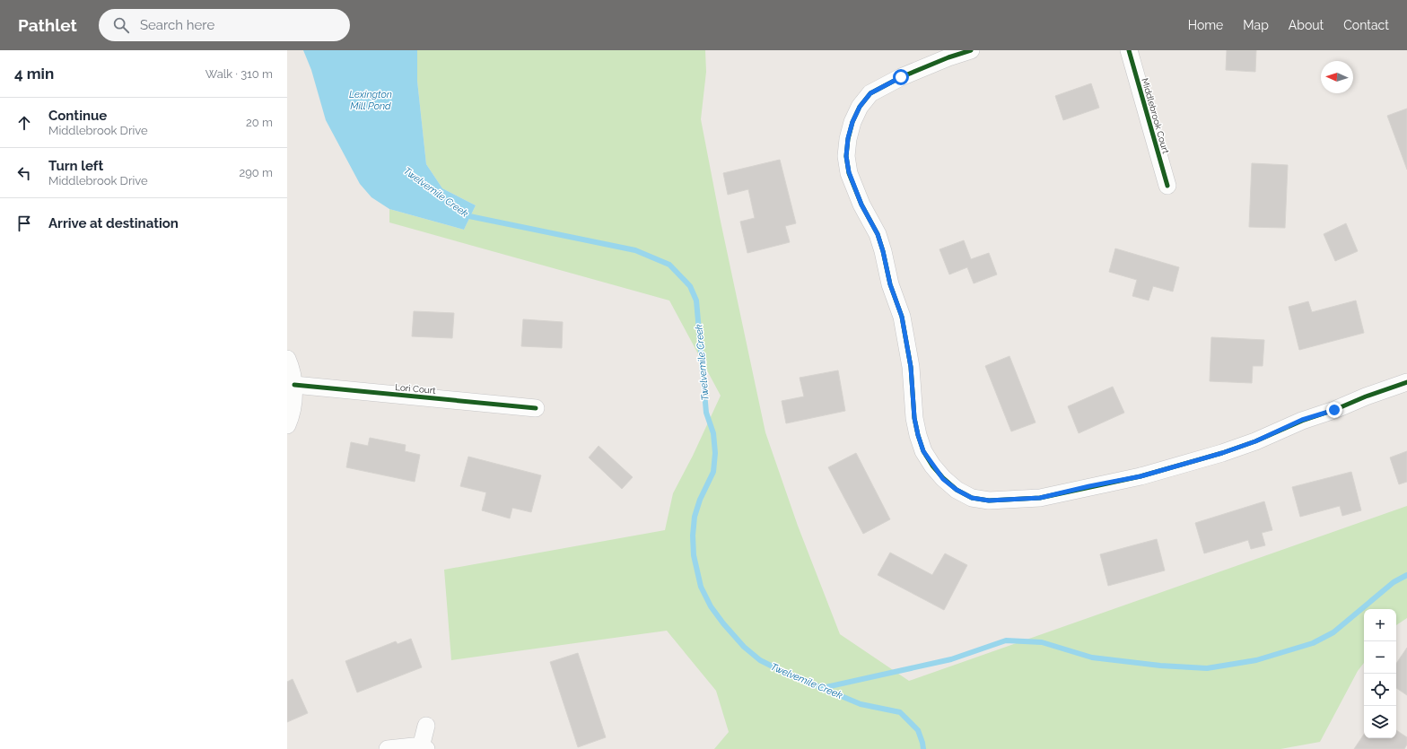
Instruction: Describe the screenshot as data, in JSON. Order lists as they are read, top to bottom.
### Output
{
  "streets": {
    "street": ["Middlebrook Court", "Lori Court"]
  },
  "water": ["Lexington Mill Pond", "Twelvemile Creek"],
  "north": "left",
  "page": {
    "header": "Pathlet",
    "search": "Search here",
    "nav": [
      "Home",
      "Map",
      "About",
      "Contact"
    ],
    "heading": ["4 min", "Walk · 310 m"],
    "list": [
      ["Continue", "Middlebrook Drive", "20 m"],
      ["Turn left", "Middlebrook Drive", "290 m"],
      "Arrive at destination"
    ],
    "map_buttons": ["+", "−"]
  }
}
